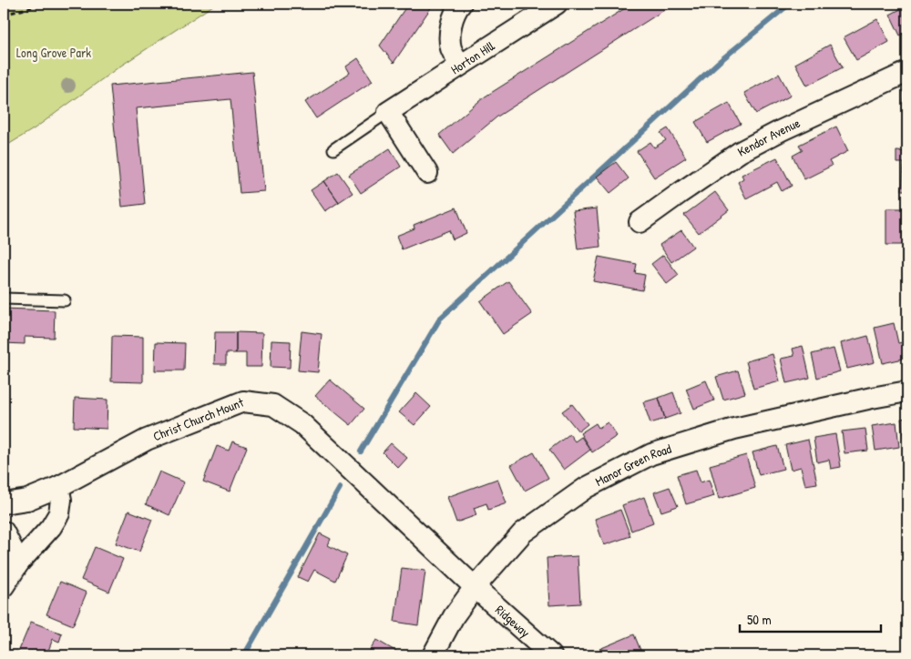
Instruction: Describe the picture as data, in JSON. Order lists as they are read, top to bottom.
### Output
{
  "streets": {
    "street": [
      "Horton Hill",
      "Kendor Avenue",
      "Christ Church Mount",
      "Manor Green Road",
      "Ridgeway"
    ]
  },
  "crossings": [
    ["Christ Church Mount", "Manor Green Road"],
    ["Christ Church Mount", "Ridgeway"],
    ["Manor Green Road", "Ridgeway"]
  ],
  "parks": ["Long Grove Park"],
  "scale_bar": "50 m"
}
